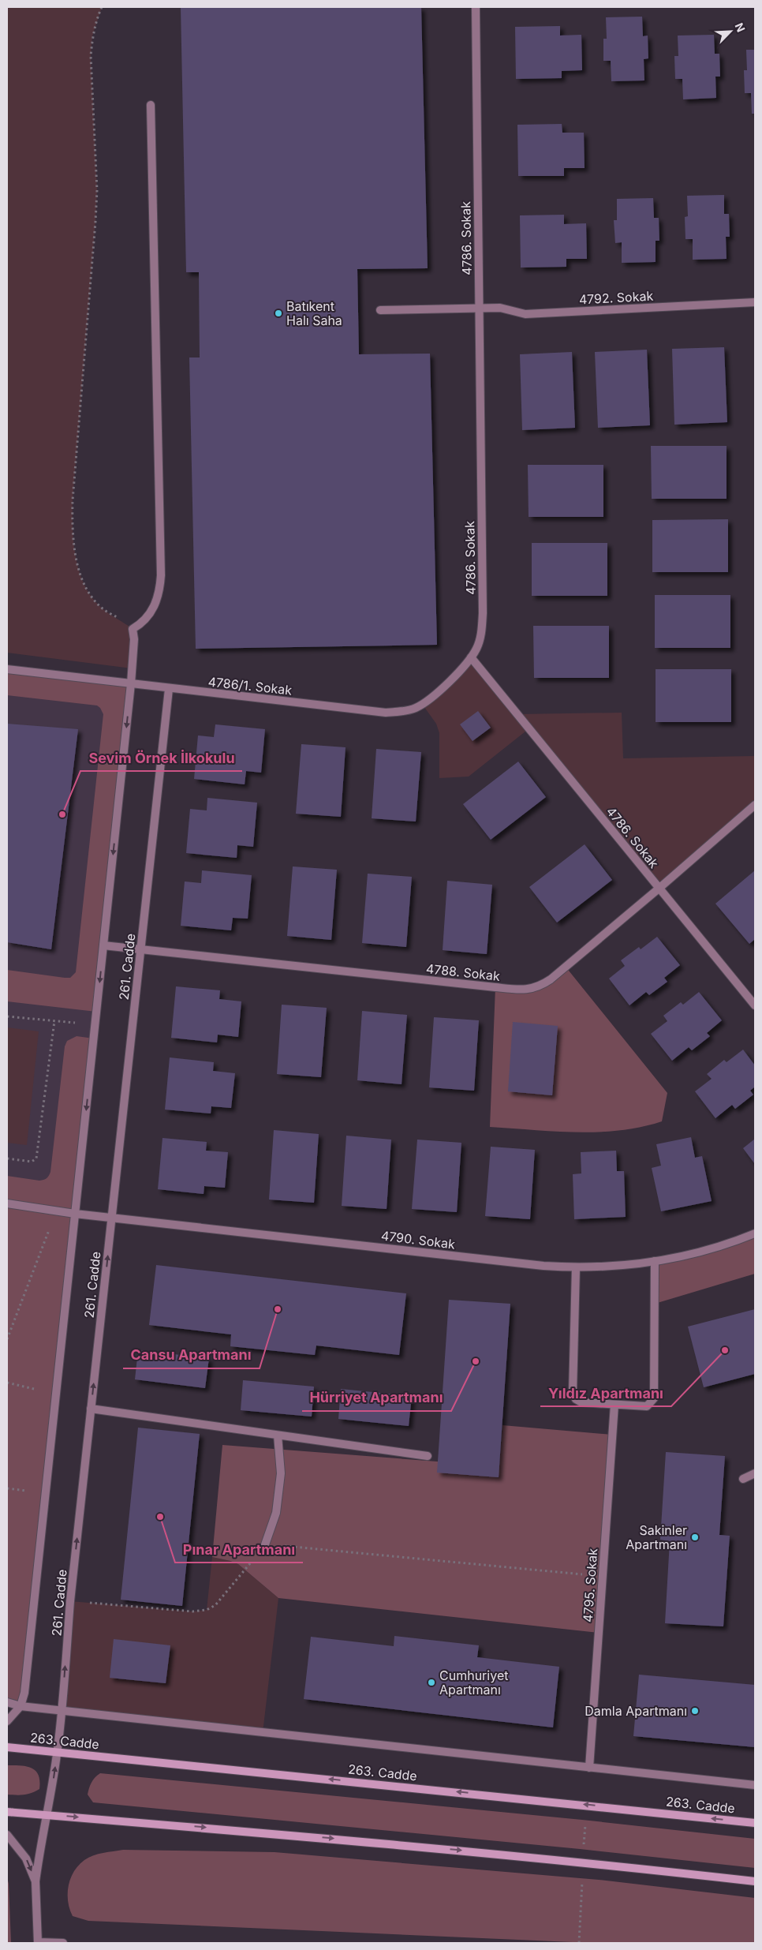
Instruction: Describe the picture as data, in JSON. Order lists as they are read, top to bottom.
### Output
{
  "streets": {
    "main road": ["263. Cadde"],
    "street": [
      "4786. Sokak",
      "4792. Sokak",
      "4786/1. Sokak",
      "261. Cadde",
      "4788. Sokak",
      "4790. Sokak",
      "4795. Sokak"
    ]
  },
  "crossings": [
    ["4786. Sokak", "4792. Sokak"],
    ["4786. Sokak", "4786/1. Sokak"],
    ["4786. Sokak", "4788. Sokak"],
    ["4786/1. Sokak", "261. Cadde"],
    ["261. Cadde", "4788. Sokak"],
    ["261. Cadde", "4790. Sokak"],
    ["261. Cadde", "263. Cadde"]
  ],
  "places": [
    "Batıkent Halı Saha",
    "Sevim Örnek İlkokulu",
    "Cansu Apartmanı",
    "Yıldız Apartmanı",
    "Hürriyet Apartmanı",
    "Pınar Apartmanı",
    "Sakinler Apartmanı",
    "Cumhuriyet Apartmanı",
    "Damla Apartmanı"
  ],
  "north": "top right"
}
